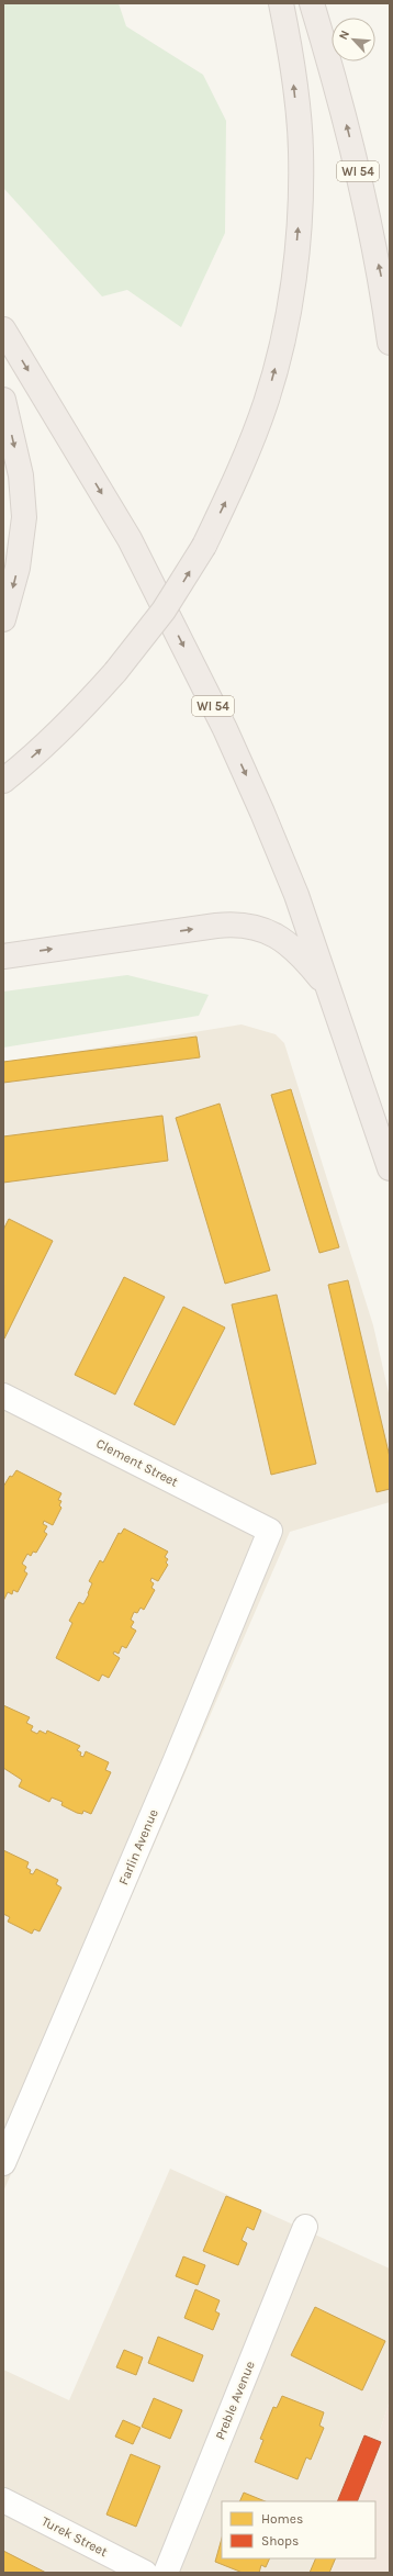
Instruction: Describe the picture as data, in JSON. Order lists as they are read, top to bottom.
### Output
{
  "streets": {
    "highway": ["WI 54"],
    "street": [
      "Clement Street",
      "Farlin Avenue",
      "Preble Avenue",
      "Turek Street"
    ]
  },
  "crossings": [
    ["Clement Street", "Farlin Avenue"]
  ],
  "legend": ["Homes", "Shops"],
  "north": "top left"
}
